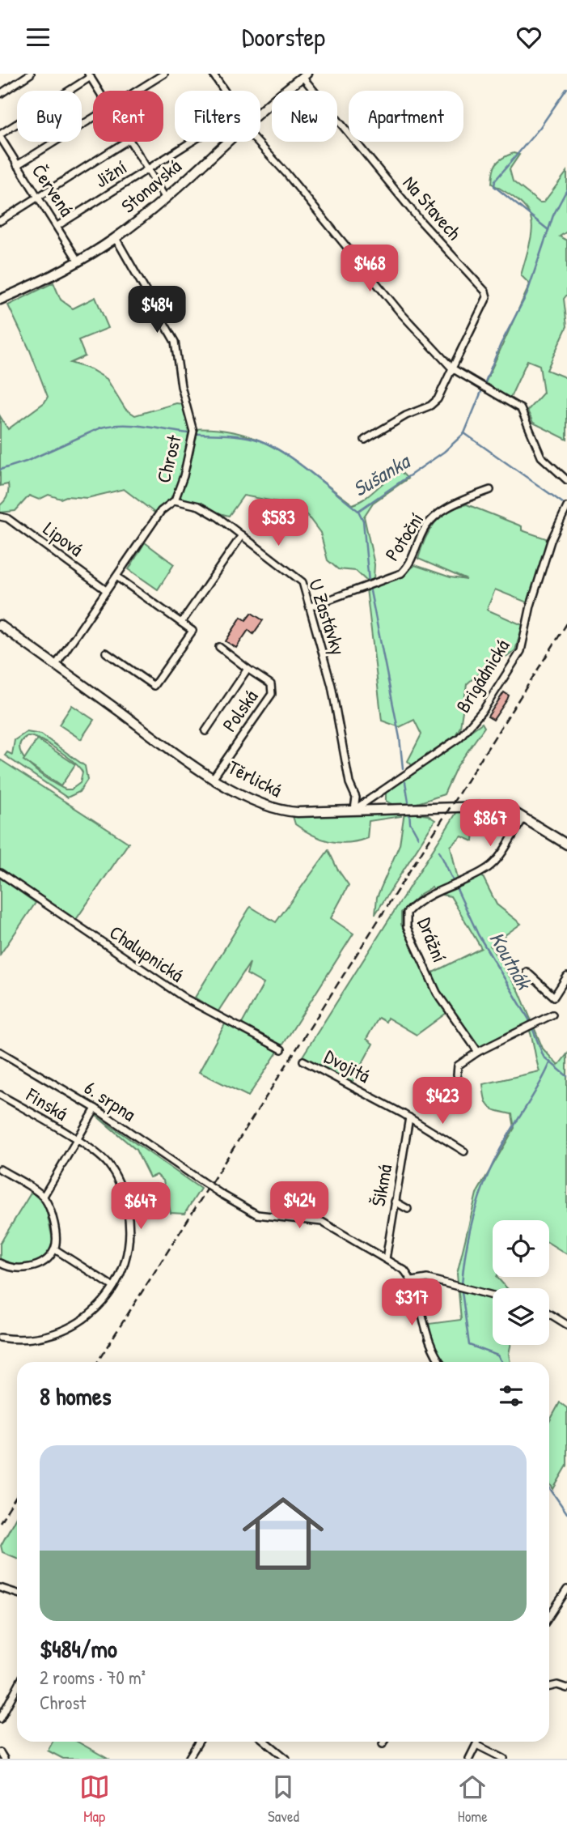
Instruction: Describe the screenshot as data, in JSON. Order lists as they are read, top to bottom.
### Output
{
  "streets": {
    "main road": ["Stonavská", "Těrlická"],
    "street": [
      "Jižní",
      "Červená",
      "Na Stavech",
      "Chrost",
      "Potoční",
      "Lipová",
      "U Zastávky",
      "Brigádnická",
      "Polská",
      "Drážní",
      "Chalupnická",
      "Dvojitá",
      "6. srpna",
      "Finská",
      "Šikmá"
    ]
  },
  "crossings": [
    ["Jižní", "Červená"],
    ["Stonavská", "Červená"],
    ["Stonavská", "Na Stavech"],
    ["Stonavská", "Chrost"],
    ["Chrost", "Lipová"],
    ["Chrost", "U Zastávky"],
    ["Chrost", "Těrlická"],
    ["Potoční", "U Zastávky"],
    ["U Zastávky", "Brigádnická"],
    ["U Zastávky", "Těrlická"],
    ["Brigádnická", "Těrlická"],
    ["Polská", "Těrlická"],
    ["Těrlická", "Drážní"],
    ["Dvojitá", "Šikmá"],
    ["6. srpna", "Finská"],
    ["6. srpna", "Šikmá"]
  ],
  "water": ["Sušanka", "Koutnák"],
  "page": {
    "header": "Doorstep",
    "chip": [
      "Buy",
      "Rent",
      "Filters",
      "New",
      "Apartment"
    ],
    "price": [
      "$468",
      "$484",
      "$583",
      "$867",
      "$423",
      "$424",
      "$647",
      "$317"
    ],
    "heading": "8 homes",
    "list": [
      {
        "name": "$484/mo",
        "note": "2 rooms · 70 m² · Chrost"
      }
    ],
    "tabs": ["Map", "Saved", "Home"]
  }
}
